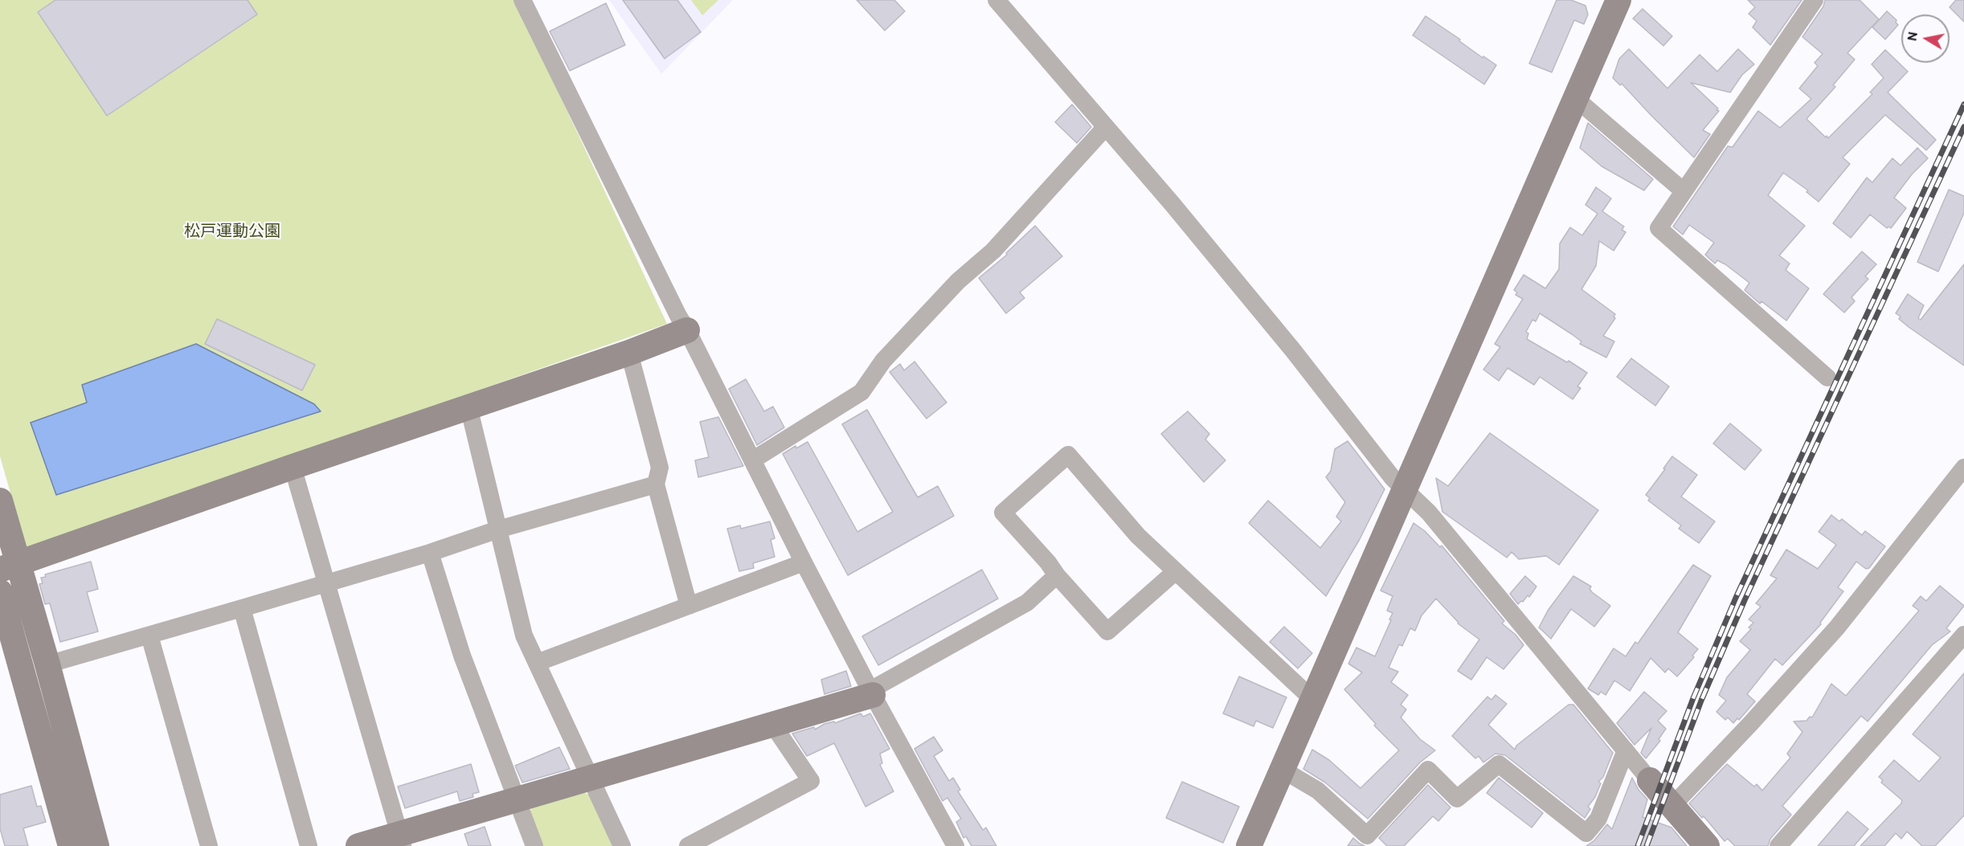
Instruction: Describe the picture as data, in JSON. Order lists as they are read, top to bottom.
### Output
{
  "parks": ["松戸運動公園"],
  "north": "left"
}
